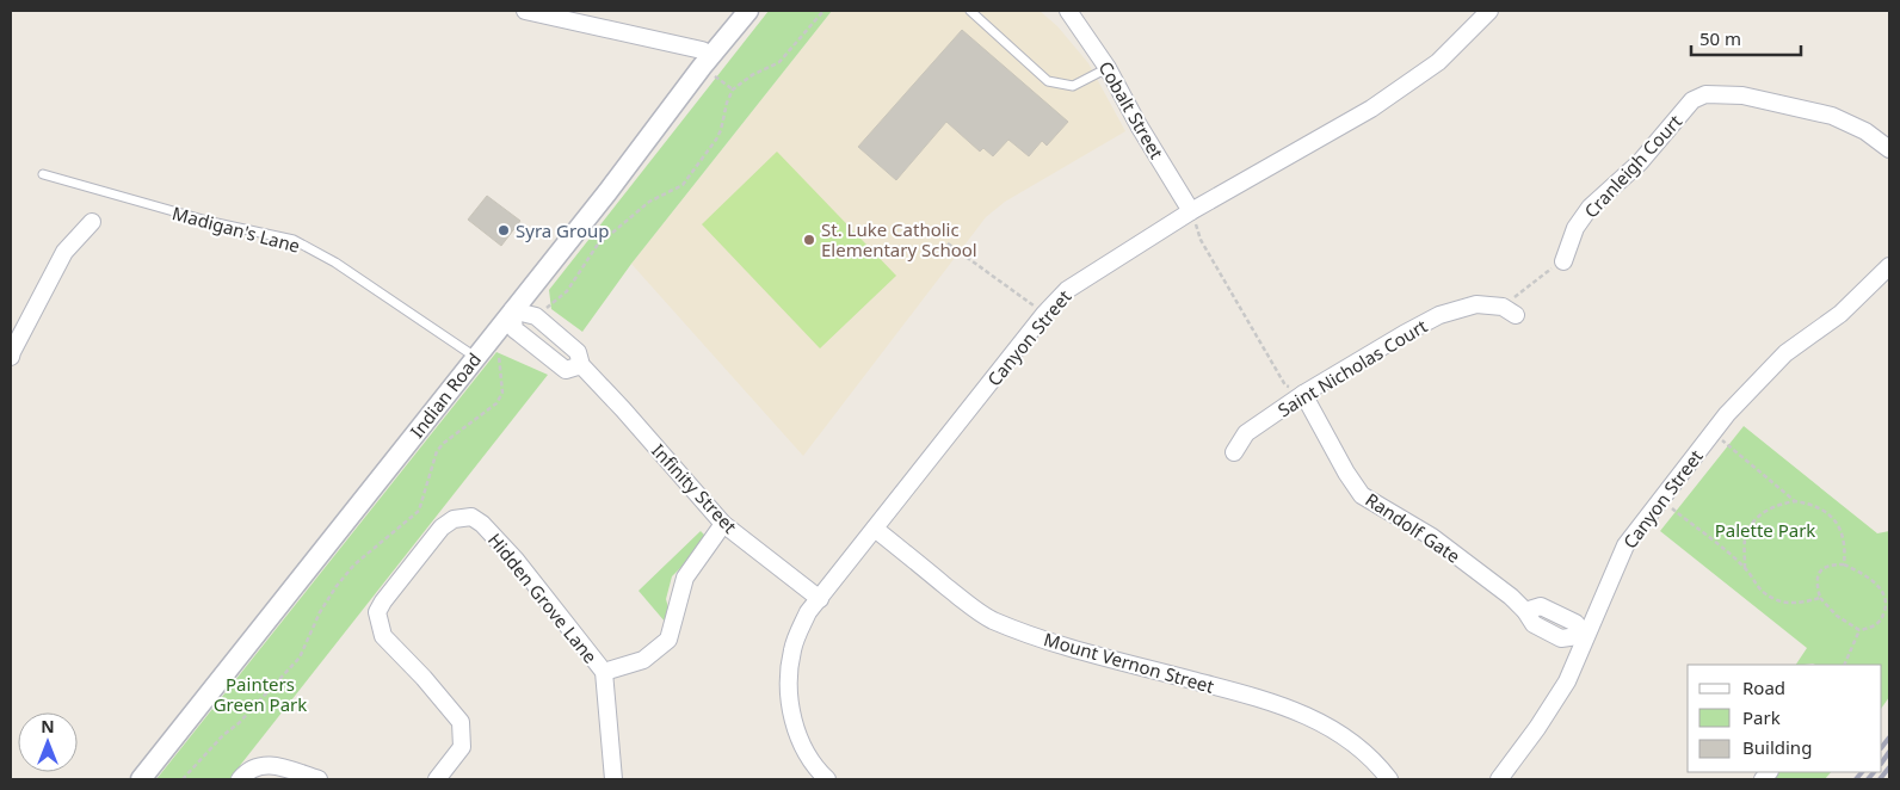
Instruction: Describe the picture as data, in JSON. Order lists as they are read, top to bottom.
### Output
{
  "streets": {
    "street": [
      "Cobalt Street",
      "Cranleigh Court",
      "Canyon Street",
      "Saint Nicholas Court",
      "Indian Road",
      "Infinity Street",
      "Randolf Gate",
      "Hidden Grove Lane",
      "Mount Vernon Street"
    ],
    "lane": ["Madigan's Lane"]
  },
  "crossings": [
    ["Cobalt Street", "Canyon Street"],
    ["Madigan's Lane", "Indian Road"],
    ["Canyon Street", "Infinity Street"],
    ["Canyon Street", "Randolf Gate"],
    ["Canyon Street", "Mount Vernon Street"],
    ["Saint Nicholas Court", "Randolf Gate"],
    ["Indian Road", "Infinity Street"],
    ["Infinity Street", "Hidden Grove Lane"]
  ],
  "parks": ["Palette Park", "Painters Green Park"],
  "places": ["Syra Group", "St. Luke Catholic Elementary School"],
  "legend": ["Road", "Park", "Building"],
  "scale_bar": "50 m",
  "north": "top"
}
